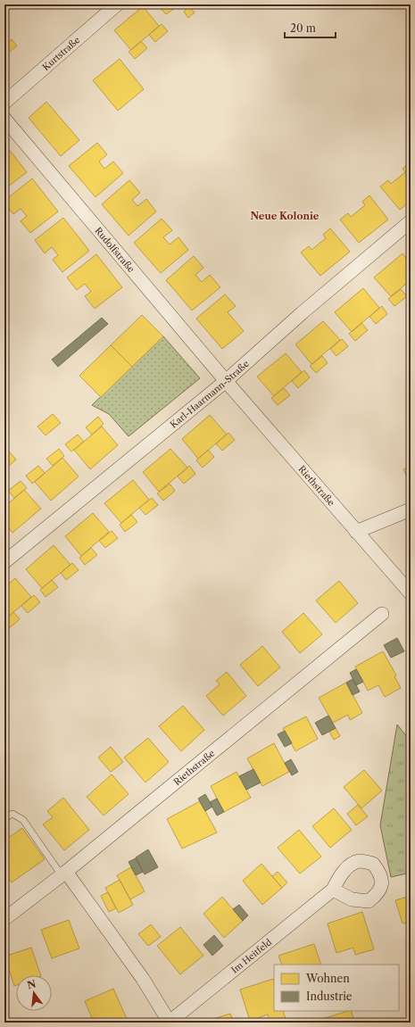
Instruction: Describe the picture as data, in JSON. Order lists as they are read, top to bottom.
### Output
{
  "streets": {
    "street": [
      "Kurtstraße",
      "Rudolfstraße",
      "Karl-Haarmann-Straße",
      "Riethstraße",
      "Im Heitfeld"
    ]
  },
  "crossings": [
    ["Rudolfstraße", "Karl-Haarmann-Straße"],
    ["Rudolfstraße", "Riethstraße"],
    ["Karl-Haarmann-Straße", "Riethstraße"],
    ["Riethstraße", "Im Heitfeld"]
  ],
  "districts": ["Neue Kolonie"],
  "legend": ["Wohnen", "Industrie"],
  "scale_bar": "20 m",
  "north": "top"
}
